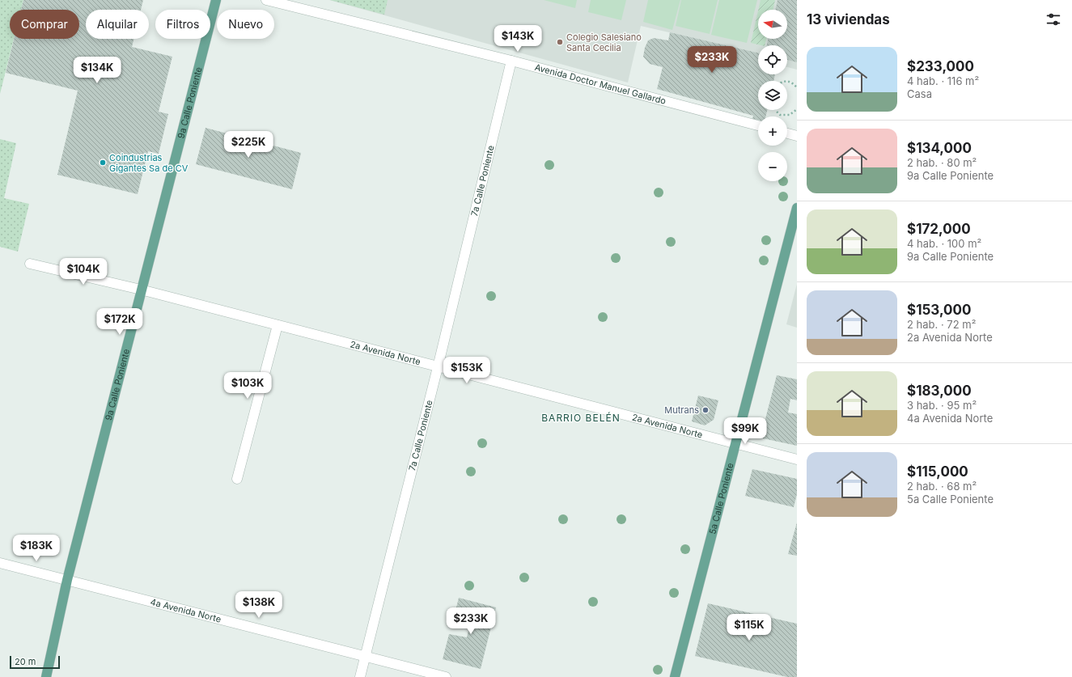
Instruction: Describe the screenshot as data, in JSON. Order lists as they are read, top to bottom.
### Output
{
  "streets": {
    "main road": ["9a Calle Poniente", "5a Calle Poniente"],
    "street": [
      "Avenida Doctor Manuel Gallardo",
      "7a Calle Poniente",
      "2a Avenida Norte",
      "4a Avenida Norte"
    ]
  },
  "crossings": [
    ["Avenida Doctor Manuel Gallardo", "7a Calle Poniente"],
    ["9a Calle Poniente", "2a Avenida Norte"],
    ["9a Calle Poniente", "4a Avenida Norte"],
    ["7a Calle Poniente", "2a Avenida Norte"],
    ["7a Calle Poniente", "4a Avenida Norte"],
    ["2a Avenida Norte", "5a Calle Poniente"]
  ],
  "districts": ["BARRIO BELÉN"],
  "places": ["Colegio Salesiano Santa Cecilia", "Coindustrias Gigantes Sa de CV", "Mutrans"],
  "scale_bar": "20 m",
  "north": "left",
  "page": {
    "heading": "13 viviendas",
    "map_buttons": ["+", "−"],
    "chip": [
      "Comprar",
      "Alquilar",
      "Filtros",
      "Nuevo"
    ],
    "price": [
      "$143K",
      "$233K",
      "$134K",
      "$225K",
      "$104K",
      "$172K",
      "$153K",
      "$103K",
      "$99K",
      "$183K",
      "$138K",
      "$233K",
      "$115K"
    ],
    "list": [
      {
        "name": "$233,000",
        "note": "4 hab. · 116 m² · Casa"
      },
      {
        "name": "$134,000",
        "note": "2 hab. · 80 m² · 9a Calle Poniente"
      },
      {
        "name": "$172,000",
        "note": "4 hab. · 100 m² · 9a Calle Poniente"
      },
      {
        "name": "$153,000",
        "note": "2 hab. · 72 m² · 2a Avenida Norte"
      },
      {
        "name": "$183,000",
        "note": "3 hab. · 95 m² · 4a Avenida Norte"
      },
      {
        "name": "$115,000",
        "note": "2 hab. · 68 m² · 5a Calle Poniente"
      }
    ],
    "scale": "20 m"
  }
}
